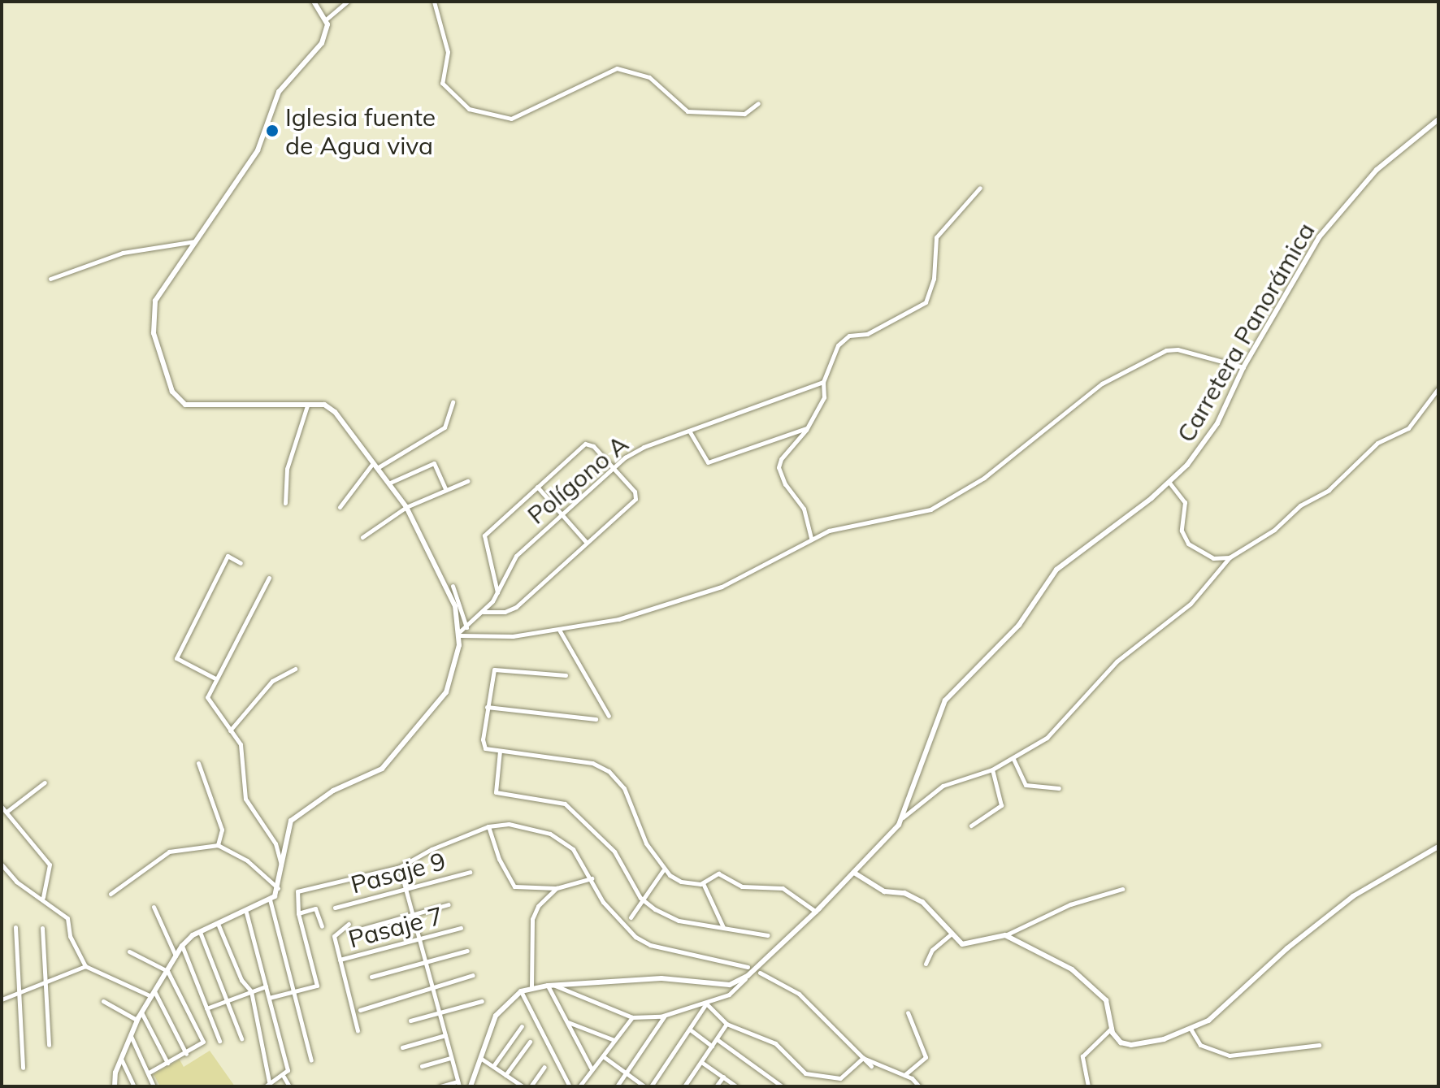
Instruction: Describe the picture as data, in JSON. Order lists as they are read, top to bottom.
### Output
{
  "streets": {
    "street": [
      "Carretera Panorámica",
      "Polígono A",
      "Pasaje 9",
      "Pasaje 7"
    ]
  },
  "places": ["Iglesia fuente de Agua viva"]
}
